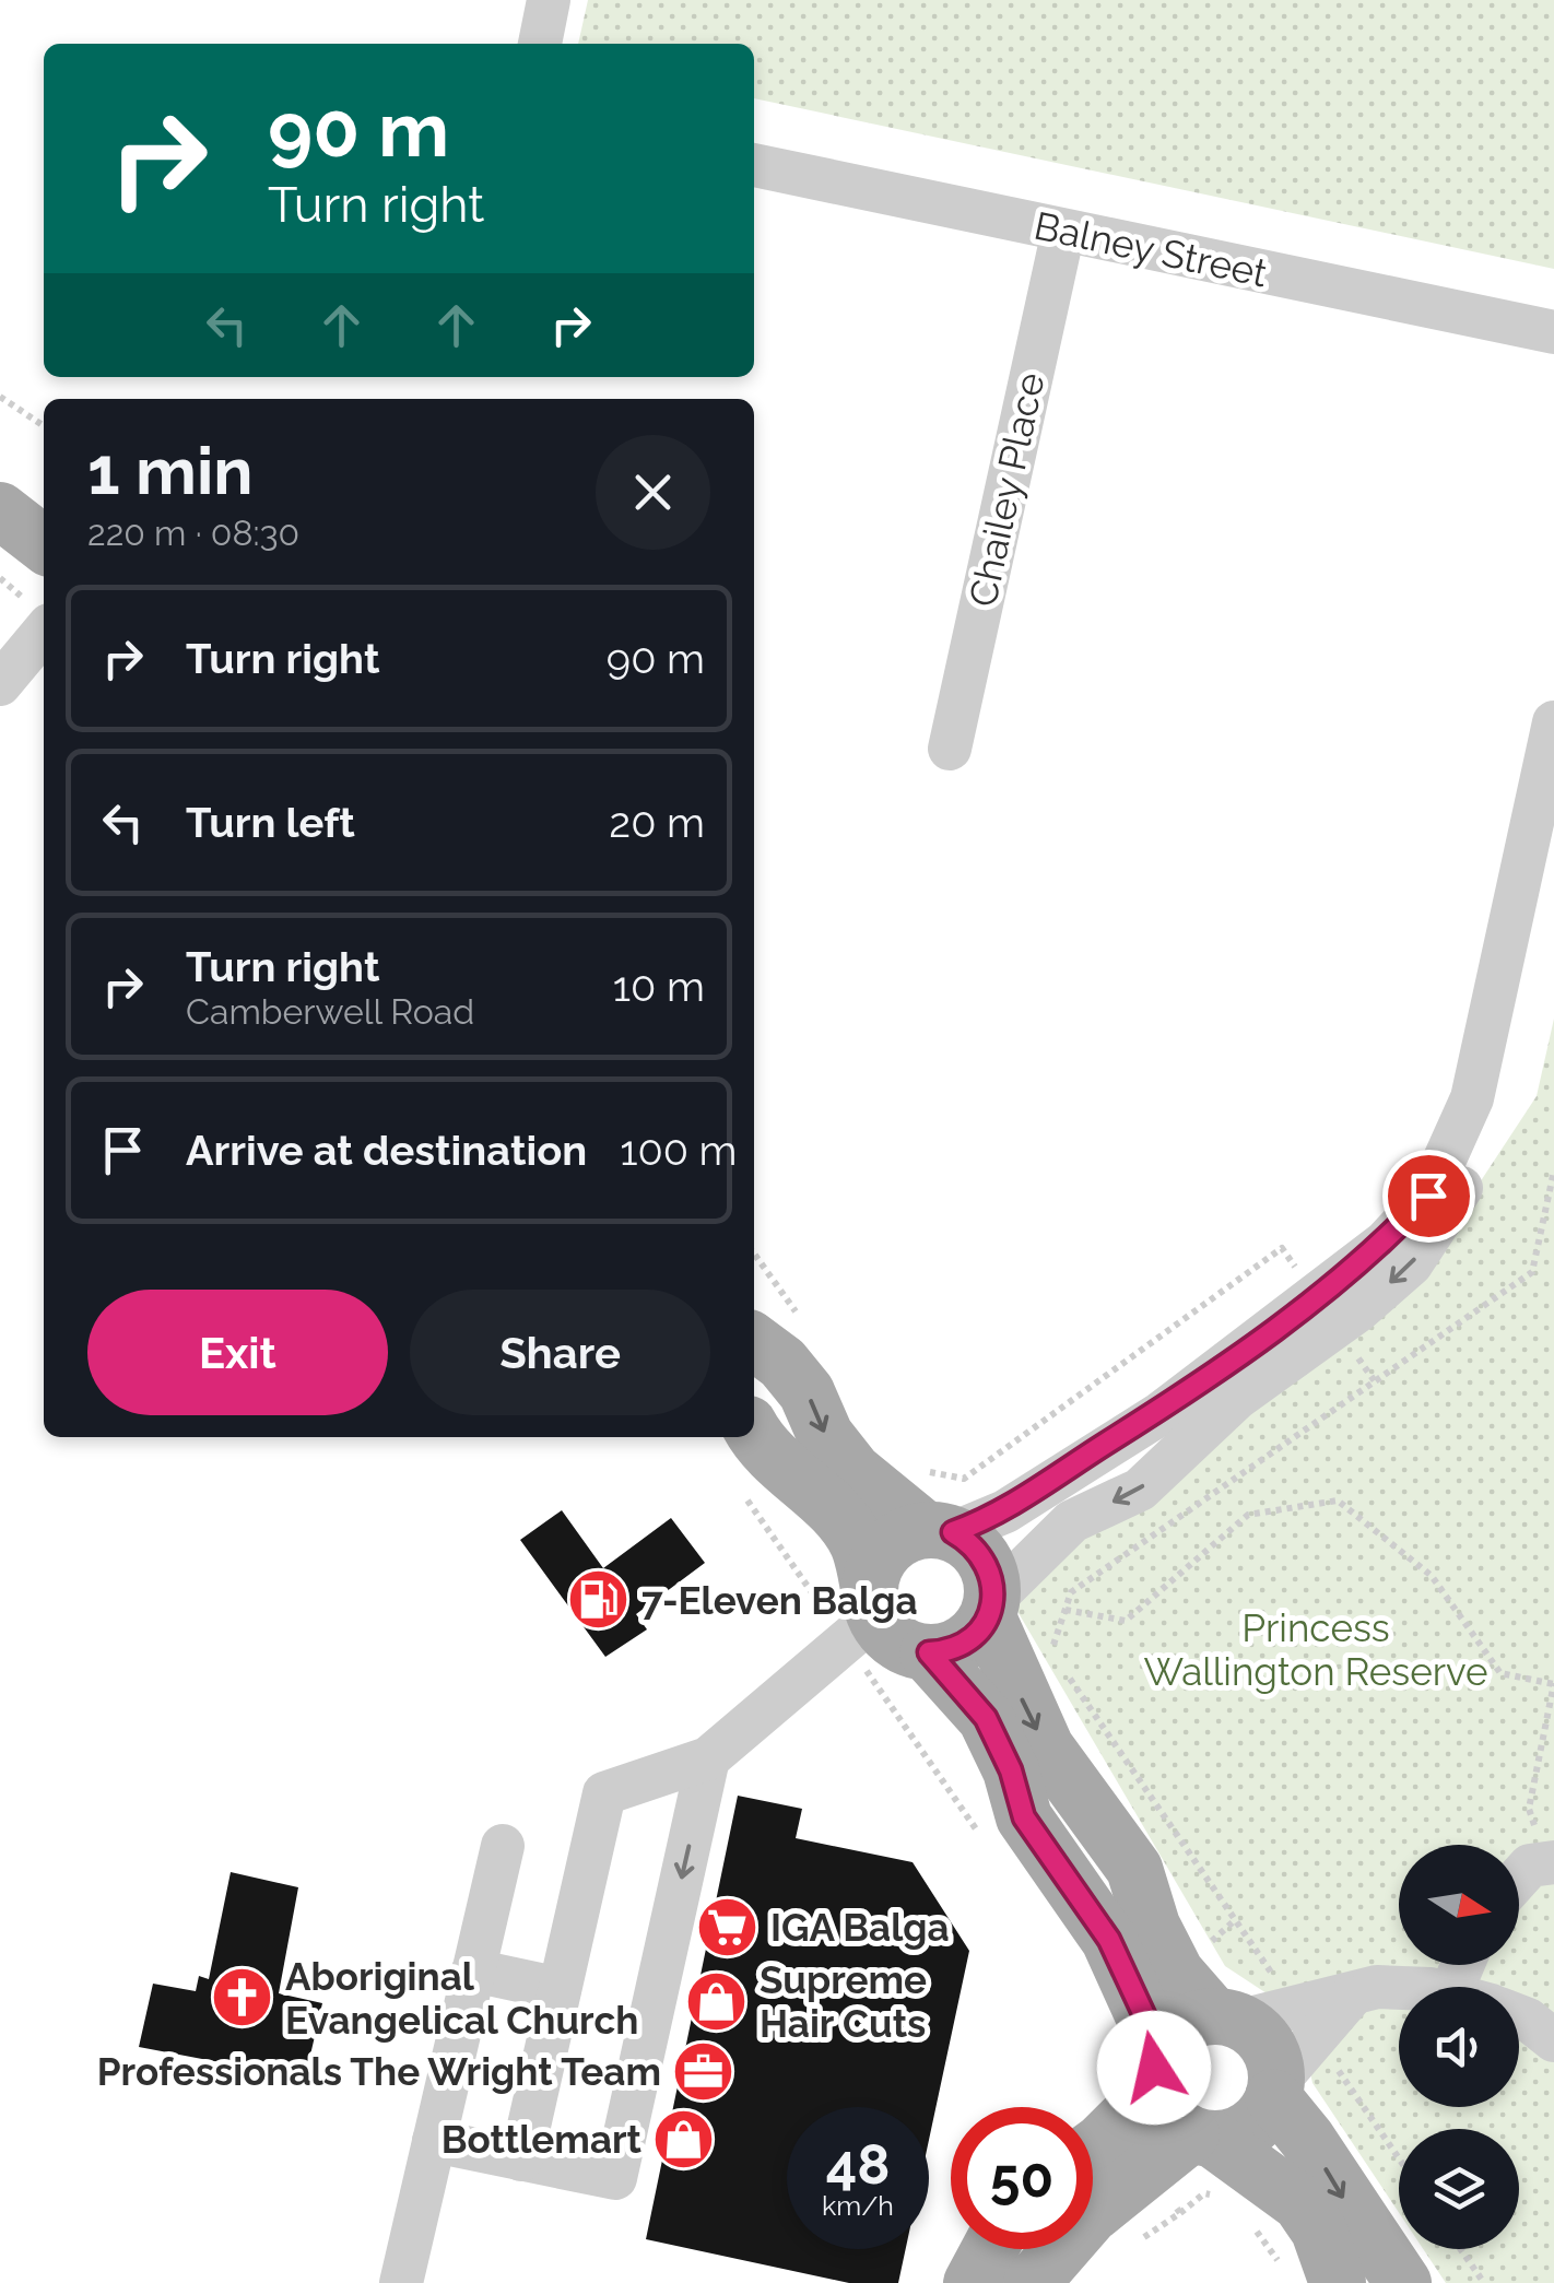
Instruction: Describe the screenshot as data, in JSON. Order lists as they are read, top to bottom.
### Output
{
  "streets": {
    "street": ["Balney Street", "Chailey Place"]
  },
  "crossings": [
    ["Balney Street", "Chailey Place"]
  ],
  "parks": ["Princess Wallington Reserve"],
  "places": {
    "fuel station": ["7-Eleven Balga"],
    "supermarket": ["IGA Balga"],
    "church": ["Aboriginal Evangelical Church"],
    "shop": ["Supreme Hair Cuts", "Bottlemart"],
    "office": ["Professionals The Wright Team"]
  },
  "north": "right",
  "page": {
    "turn": ["90 m", "Turn right"],
    "heading": ["1 min", "220 m · 08:30"],
    "list": [
      {
        "name": "Turn right",
        "value": "90 m"
      },
      {
        "name": "Turn left",
        "value": "20 m"
      },
      {
        "name": "Turn right",
        "note": "Camberwell Road",
        "value": "10 m"
      },
      {
        "name": "Arrive at destination",
        "value": "100 m"
      }
    ],
    "buttons": ["Exit", "Share"],
    "speed": "48 km/h",
    "limit": "50"
  }
}
